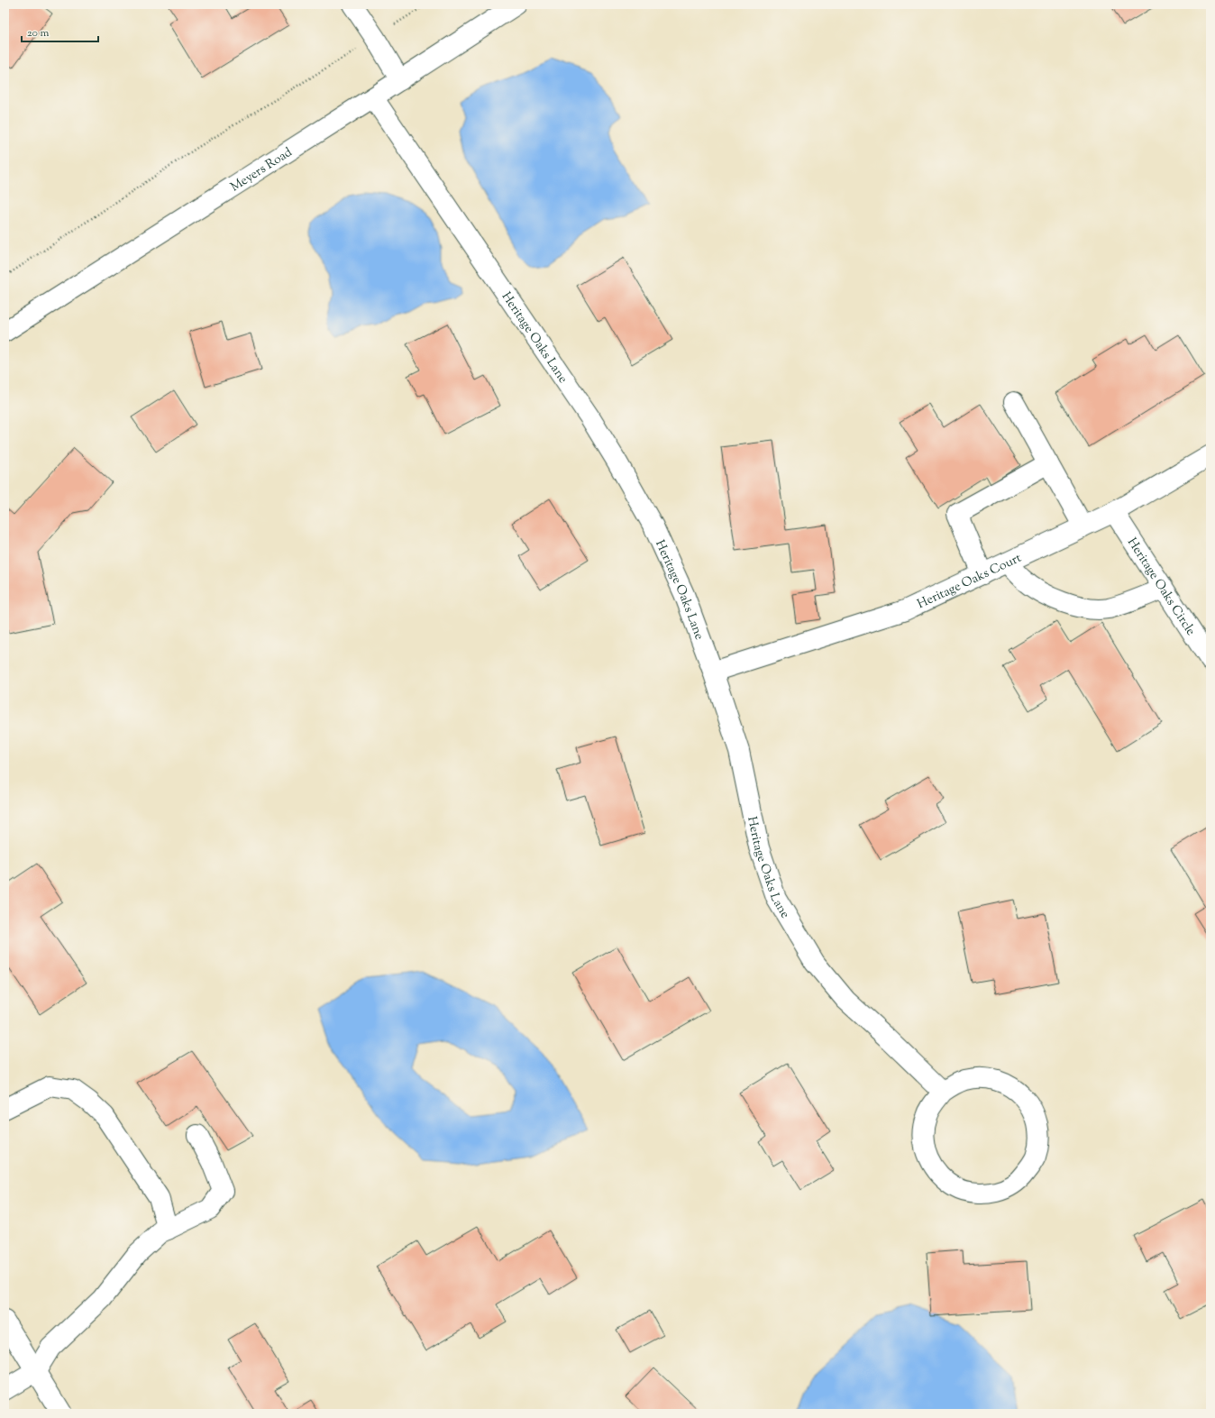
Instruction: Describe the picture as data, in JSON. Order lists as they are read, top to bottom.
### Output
{
  "streets": {
    "street": [
      "Meyers Road",
      "Heritage Oaks Lane",
      "Heritage Oaks Court",
      "Heritage Oaks Circle"
    ]
  },
  "crossings": [
    ["Meyers Road", "Heritage Oaks Lane"],
    ["Heritage Oaks Lane", "Heritage Oaks Court"],
    ["Heritage Oaks Court", "Heritage Oaks Circle"]
  ],
  "scale_bar": "20 m"
}
